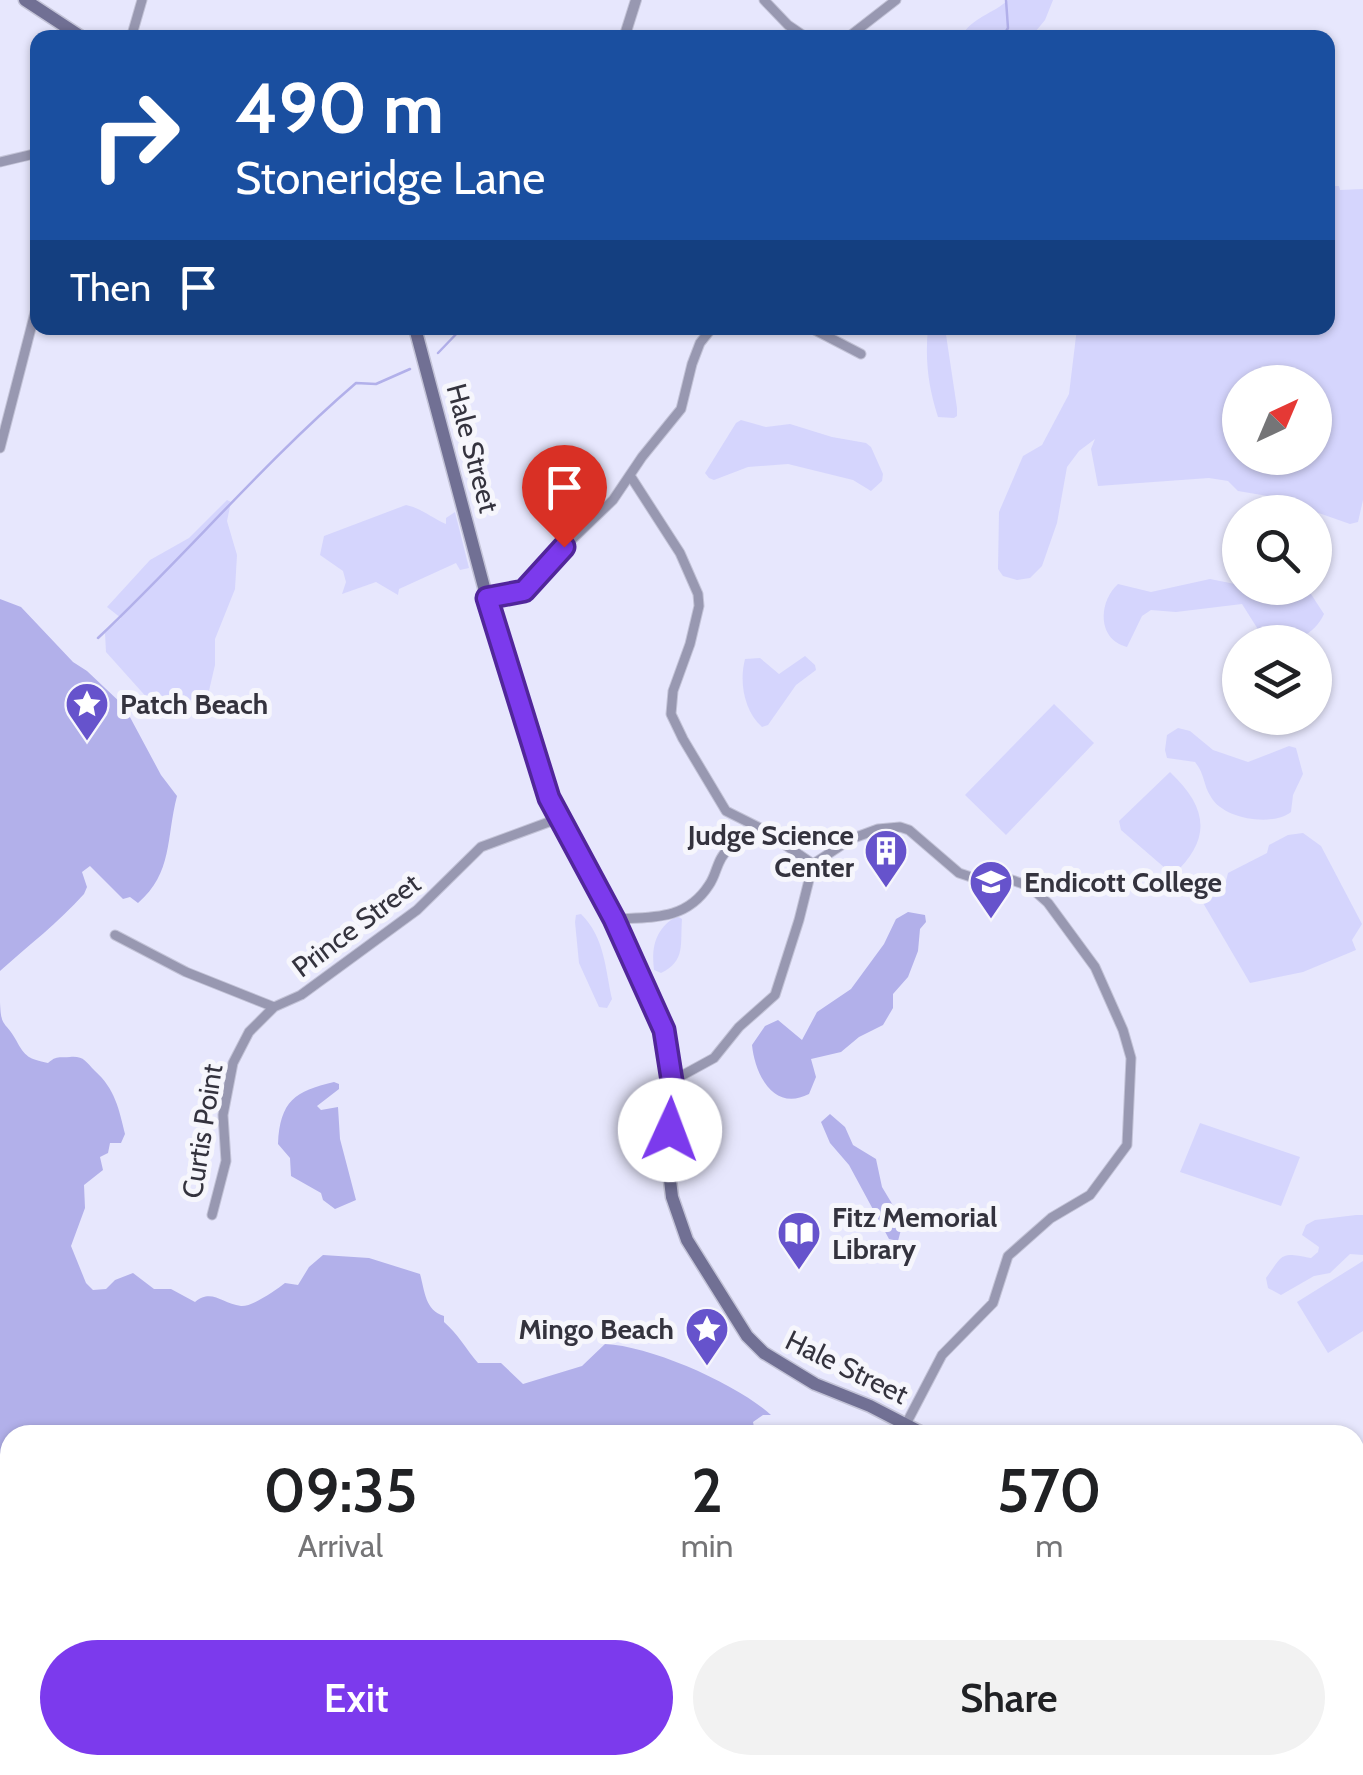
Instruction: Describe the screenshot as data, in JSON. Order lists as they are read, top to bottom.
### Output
{
  "streets": {
    "main road": ["Hale Street"],
    "street": ["Prince Street", "Curtis Point"]
  },
  "crossings": [
    ["Hale Street", "Prince Street"],
    ["Prince Street", "Curtis Point"]
  ],
  "places": {
    "place": ["Patch Beach", "Mingo Beach"],
    "building": ["Judge Science Center"],
    "school or university": ["Endicott College"],
    "library": ["Fitz Memorial Library"]
  },
  "north": "top right",
  "page": {
    "turn": ["490 m", "Stoneridge Lane"],
    "then": "Then",
    "eta": [
      "09:35",
      "Arrival",
      "2",
      "min",
      "570",
      "m"
    ],
    "buttons": ["Exit", "Share"]
  }
}
